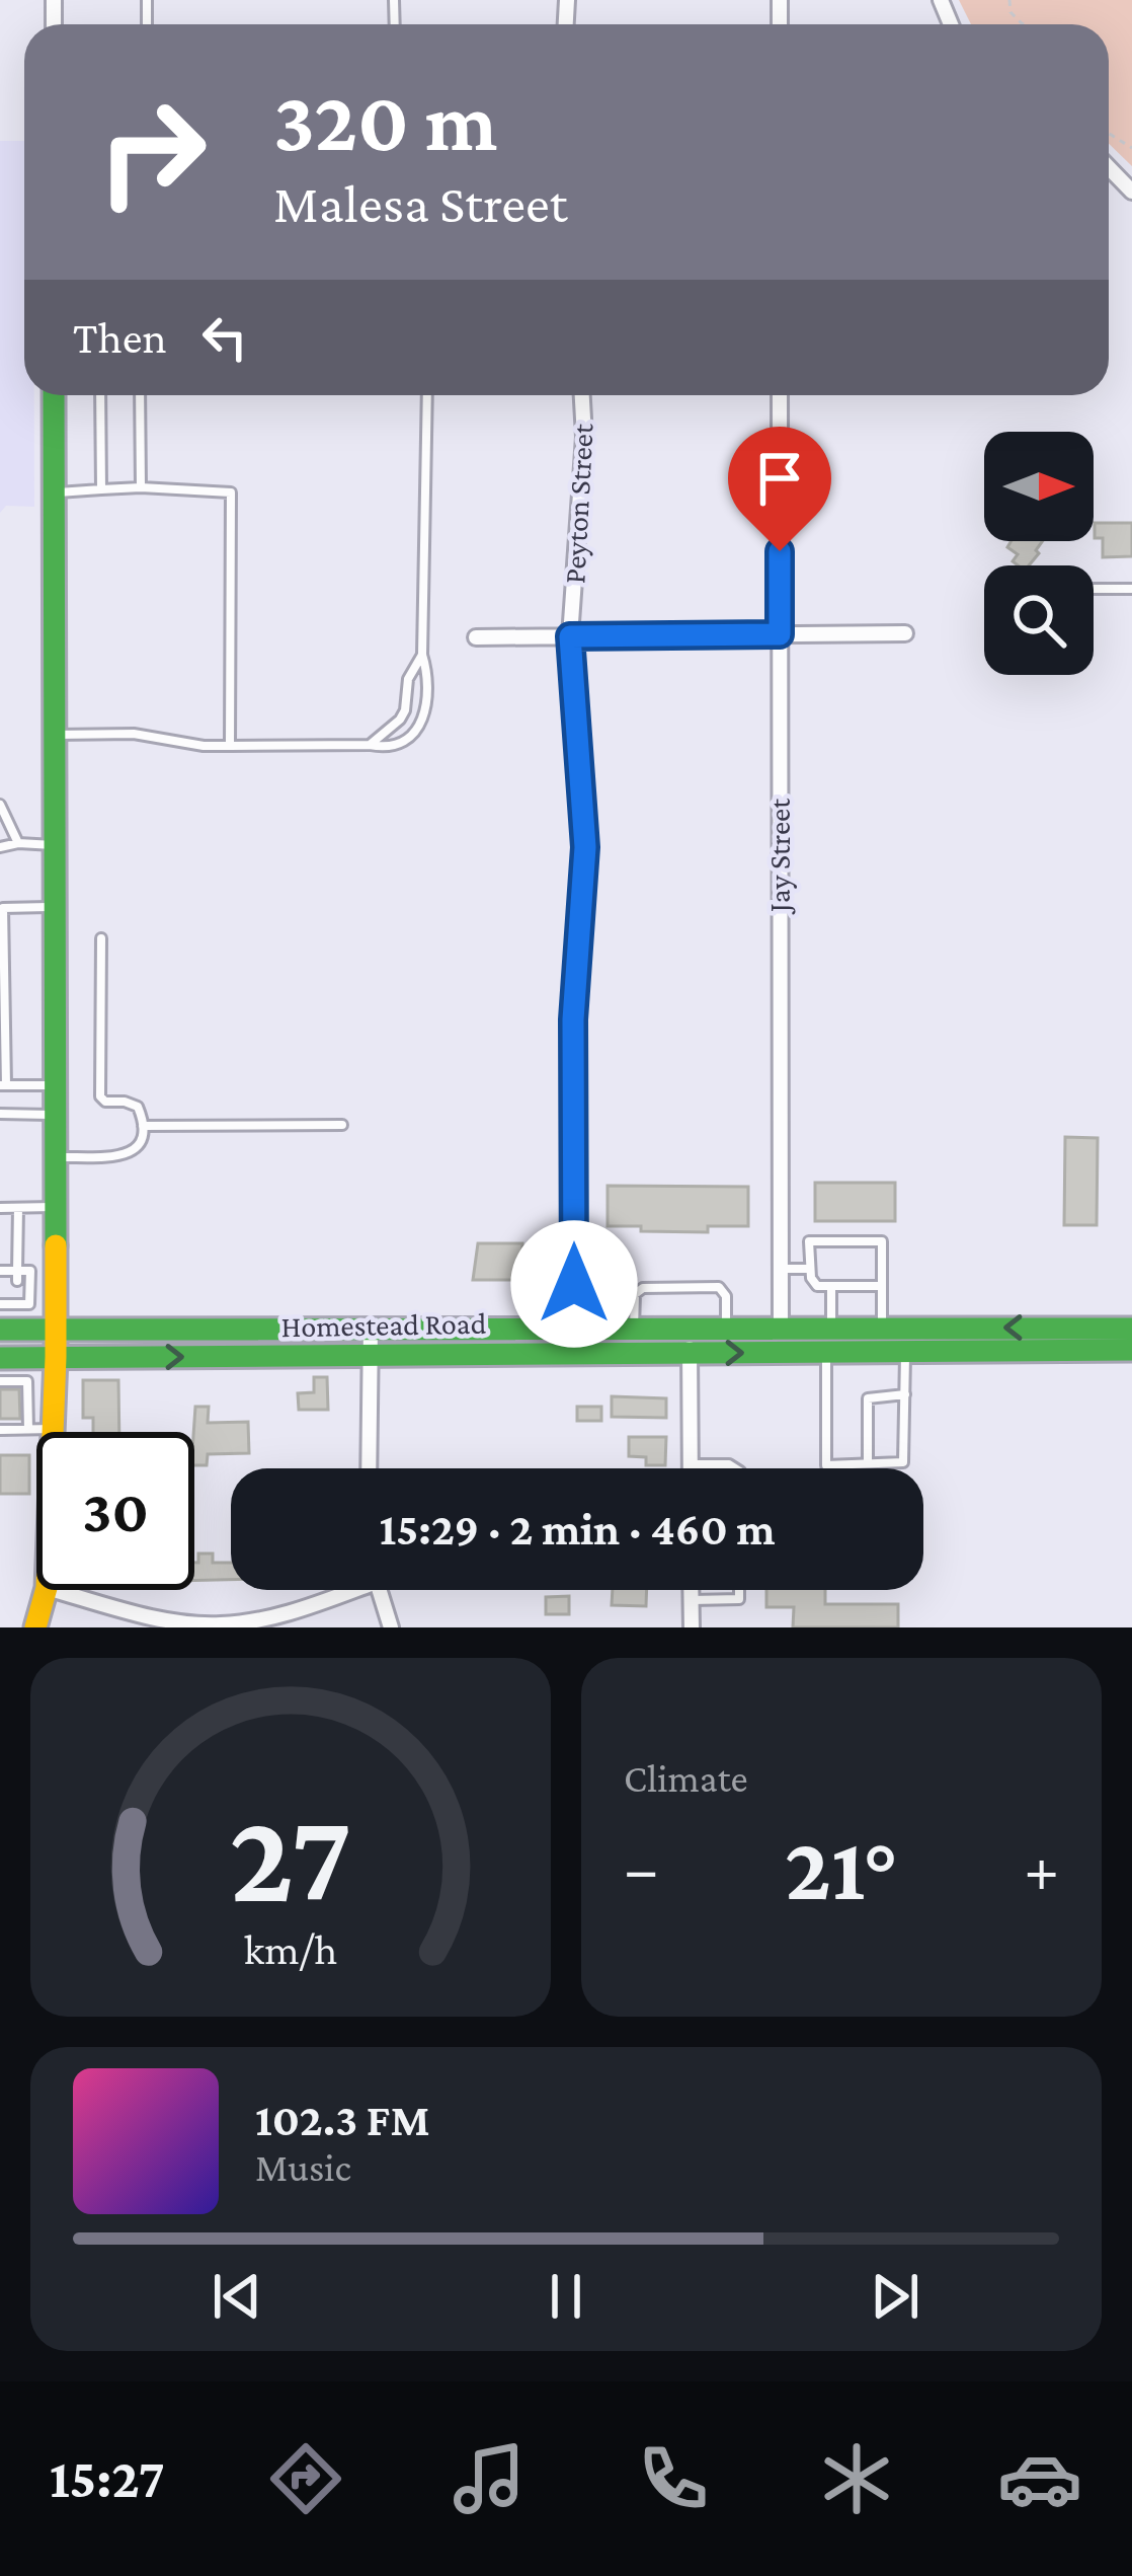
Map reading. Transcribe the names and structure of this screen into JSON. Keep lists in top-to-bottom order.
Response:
{
  "streets": {
    "main road": ["Homestead Road"],
    "street": ["Peyton Street", "Jay Street"]
  },
  "crossings": [
    ["Peyton Street", "Homestead Road"],
    ["Jay Street", "Homestead Road"]
  ],
  "north": "right",
  "page": {
    "turn": ["320 m", "Malesa Street"],
    "then": "Then",
    "limit": "30",
    "trip": "15:29 · 2 min · 460 m",
    "tile": "Climate",
    "heat": ["−", "21°", "+"],
    "song": ["102.3 FM", "Music"],
    "tabs": "15:27",
    "gauge": ["27", "km/h"]
  }
}
